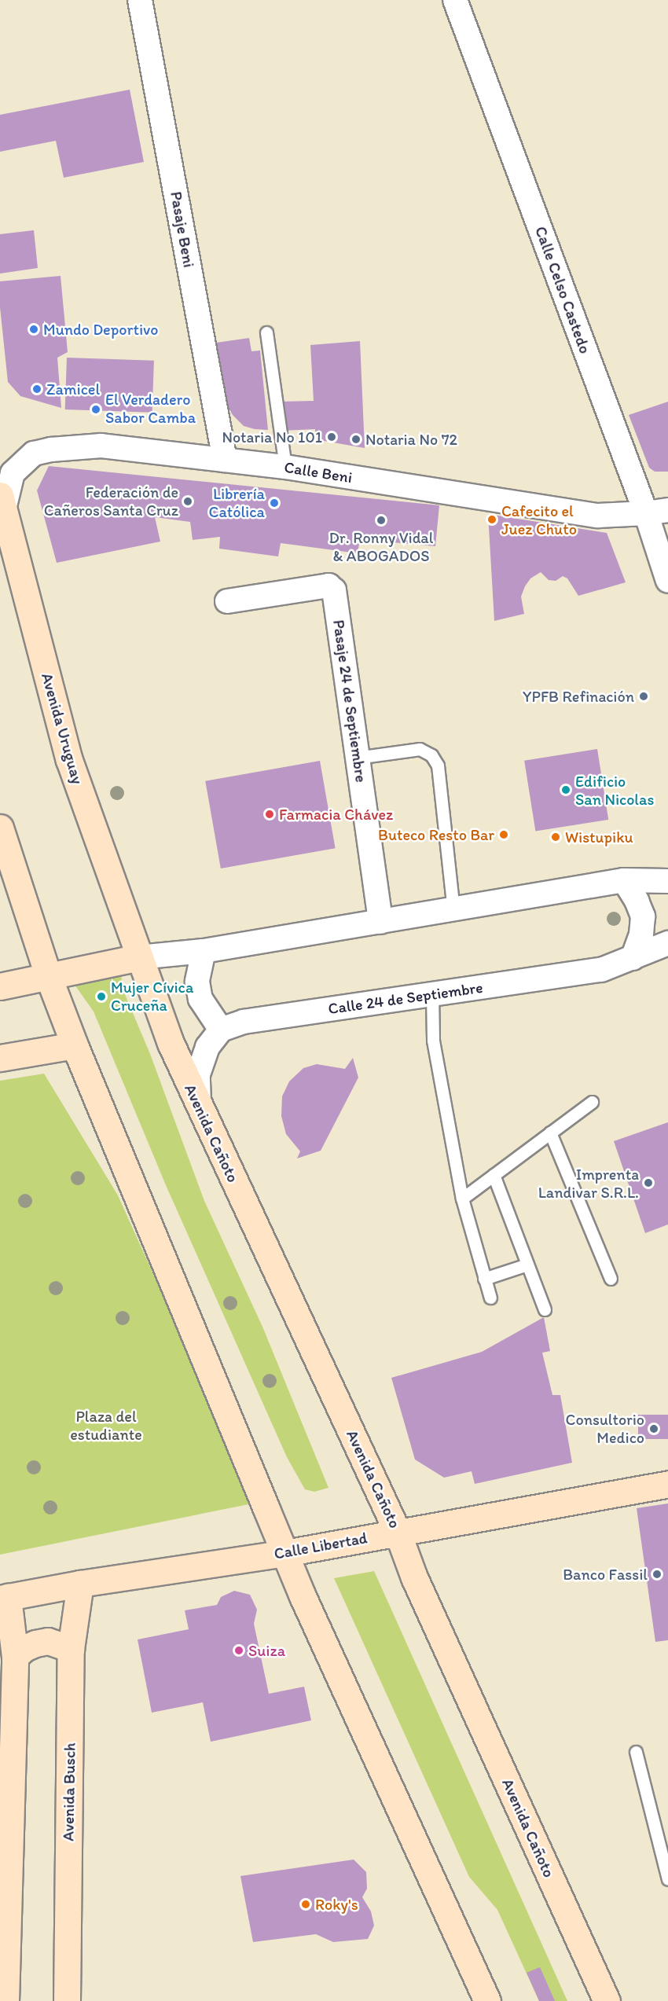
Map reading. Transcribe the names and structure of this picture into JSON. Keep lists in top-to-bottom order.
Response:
{
  "streets": {
    "main road": [
      "Avenida Uruguay",
      "Avenida Cañoto",
      "Calle Libertad",
      "Avenida Busch"
    ],
    "street": [
      "Pasaje Beni",
      "Calle Celso Castedo",
      "Calle Beni",
      "Pasaje 24 de Septiembre",
      "Calle 24 de Septiembre"
    ]
  },
  "crossings": [
    ["Pasaje Beni", "Calle Beni"],
    ["Calle Celso Castedo", "Calle Beni"],
    ["Calle Beni", "Avenida Uruguay"],
    ["Avenida Uruguay", "Avenida Cañoto"],
    ["Avenida Cañoto", "Calle Libertad"],
    ["Calle Libertad", "Avenida Busch"]
  ],
  "parks": ["Plaza del estudiante"],
  "places": [
    "Mundo Deportivo",
    "Zamicel",
    "El Verdadero Sabor Camba",
    "Notaria No 101",
    "Notaria No 72",
    "Federación de Cañeros Santa Cruz",
    "Librería Católica",
    "Cafecito el Juez Chuto",
    "Dr. Ronny Vidal & ABOGADOS",
    "YPFB Refinación",
    "Edificio San Nicolas",
    "Farmacia Chávez",
    "Buteco Resto Bar",
    "Wistupiku",
    "Mujer Cívica Cruceña",
    "Imprenta Landivar S.R.L.",
    "Consultorio Medico",
    "Banco Fassil",
    "Suiza",
    "Roky's"
  ]
}
